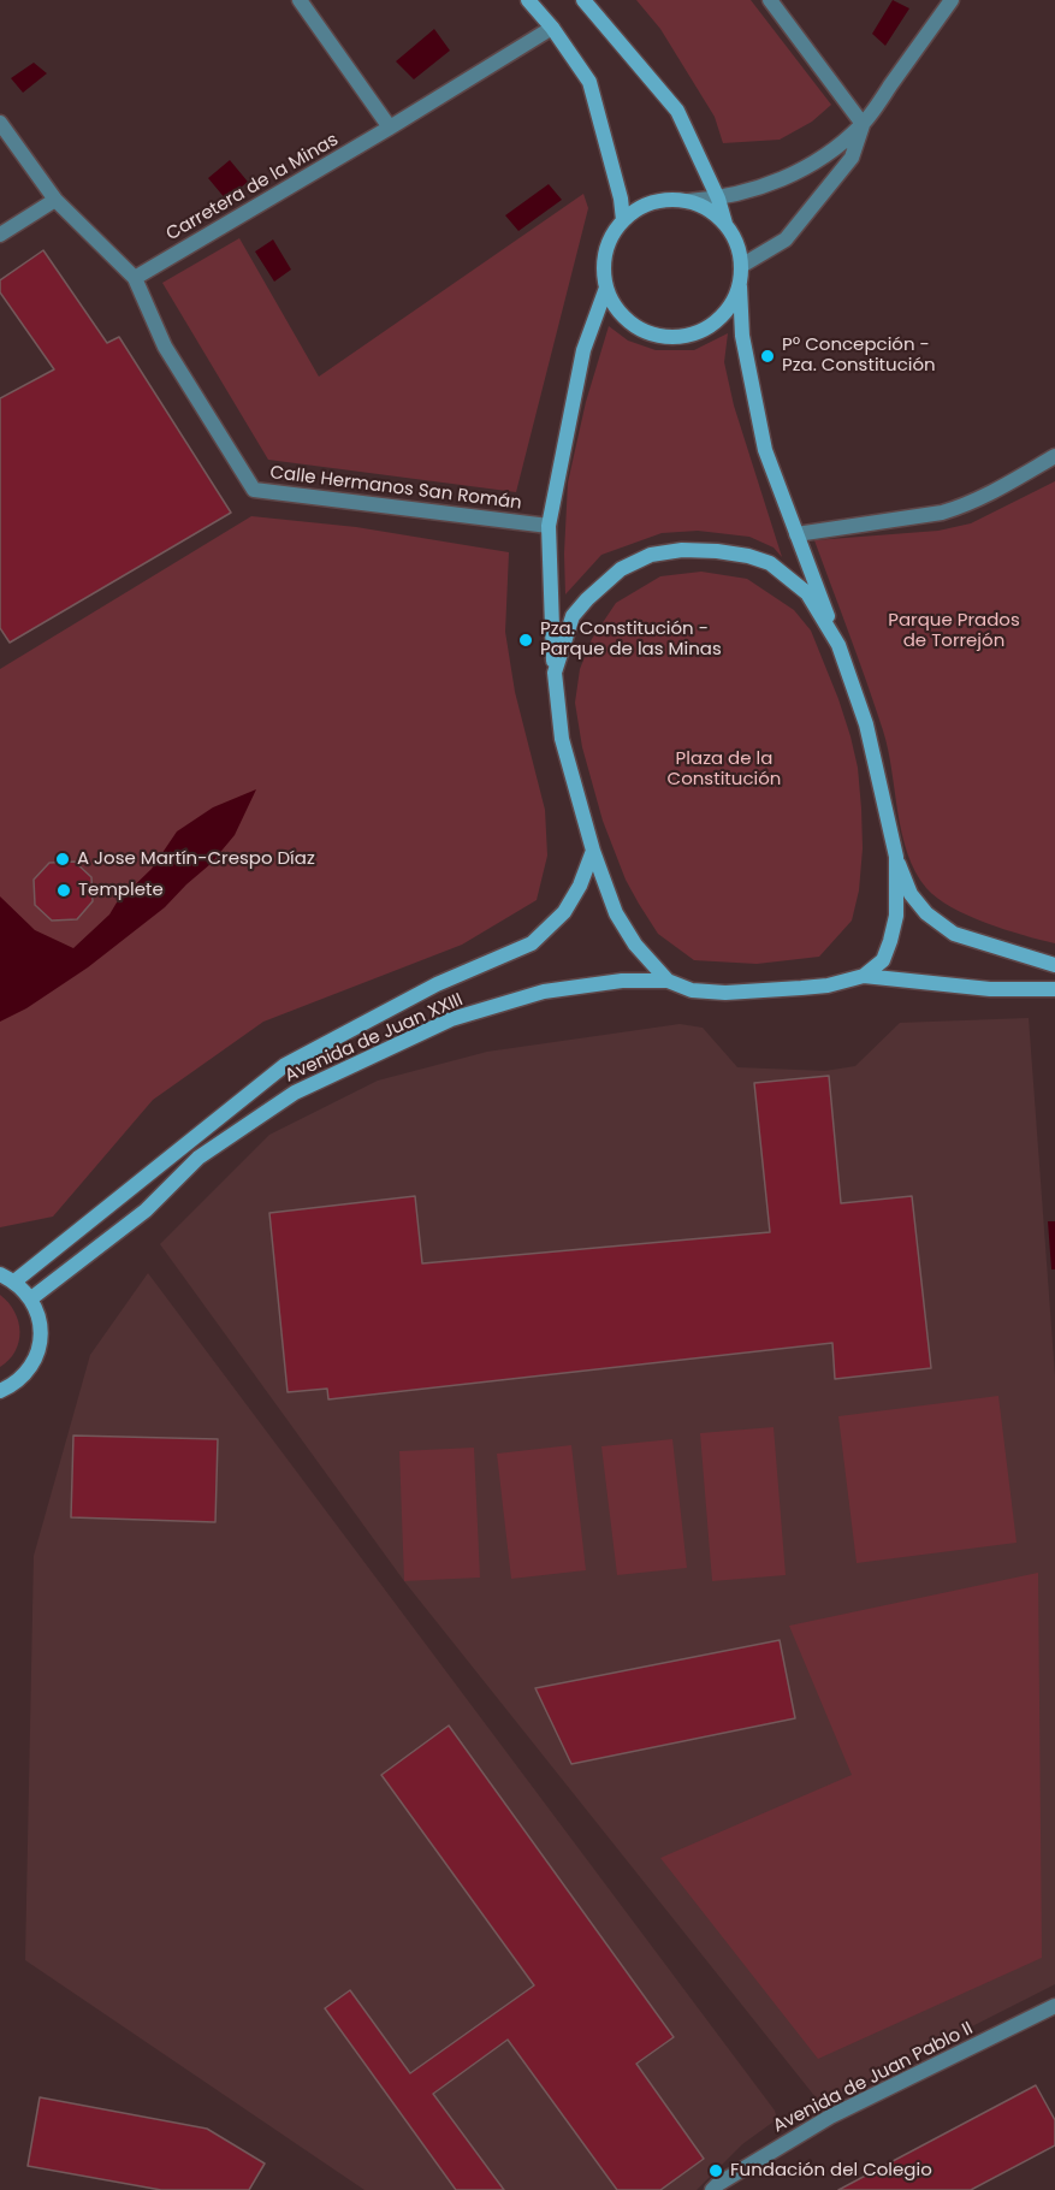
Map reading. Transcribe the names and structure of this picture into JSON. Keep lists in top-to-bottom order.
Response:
{
  "streets": {
    "main road": ["Avenida de Juan XXIII"],
    "street": ["Carretera de la Minas", "Calle Hermanos San Román", "Avenida de Juan Pablo II"]
  },
  "crossings": [
    ["Carretera de la Minas", "Calle Hermanos San Román"]
  ],
  "parks": ["Parque Prados de Torrejón", "Plaza de la Constitución"],
  "places": [
    "Pº Concepción - Pza. Constitución",
    "Pza. Constitución - Parque de las Minas",
    "A Jose Martín-Crespo Díaz",
    "Templete",
    "Fundación del Colegio"
  ]
}
